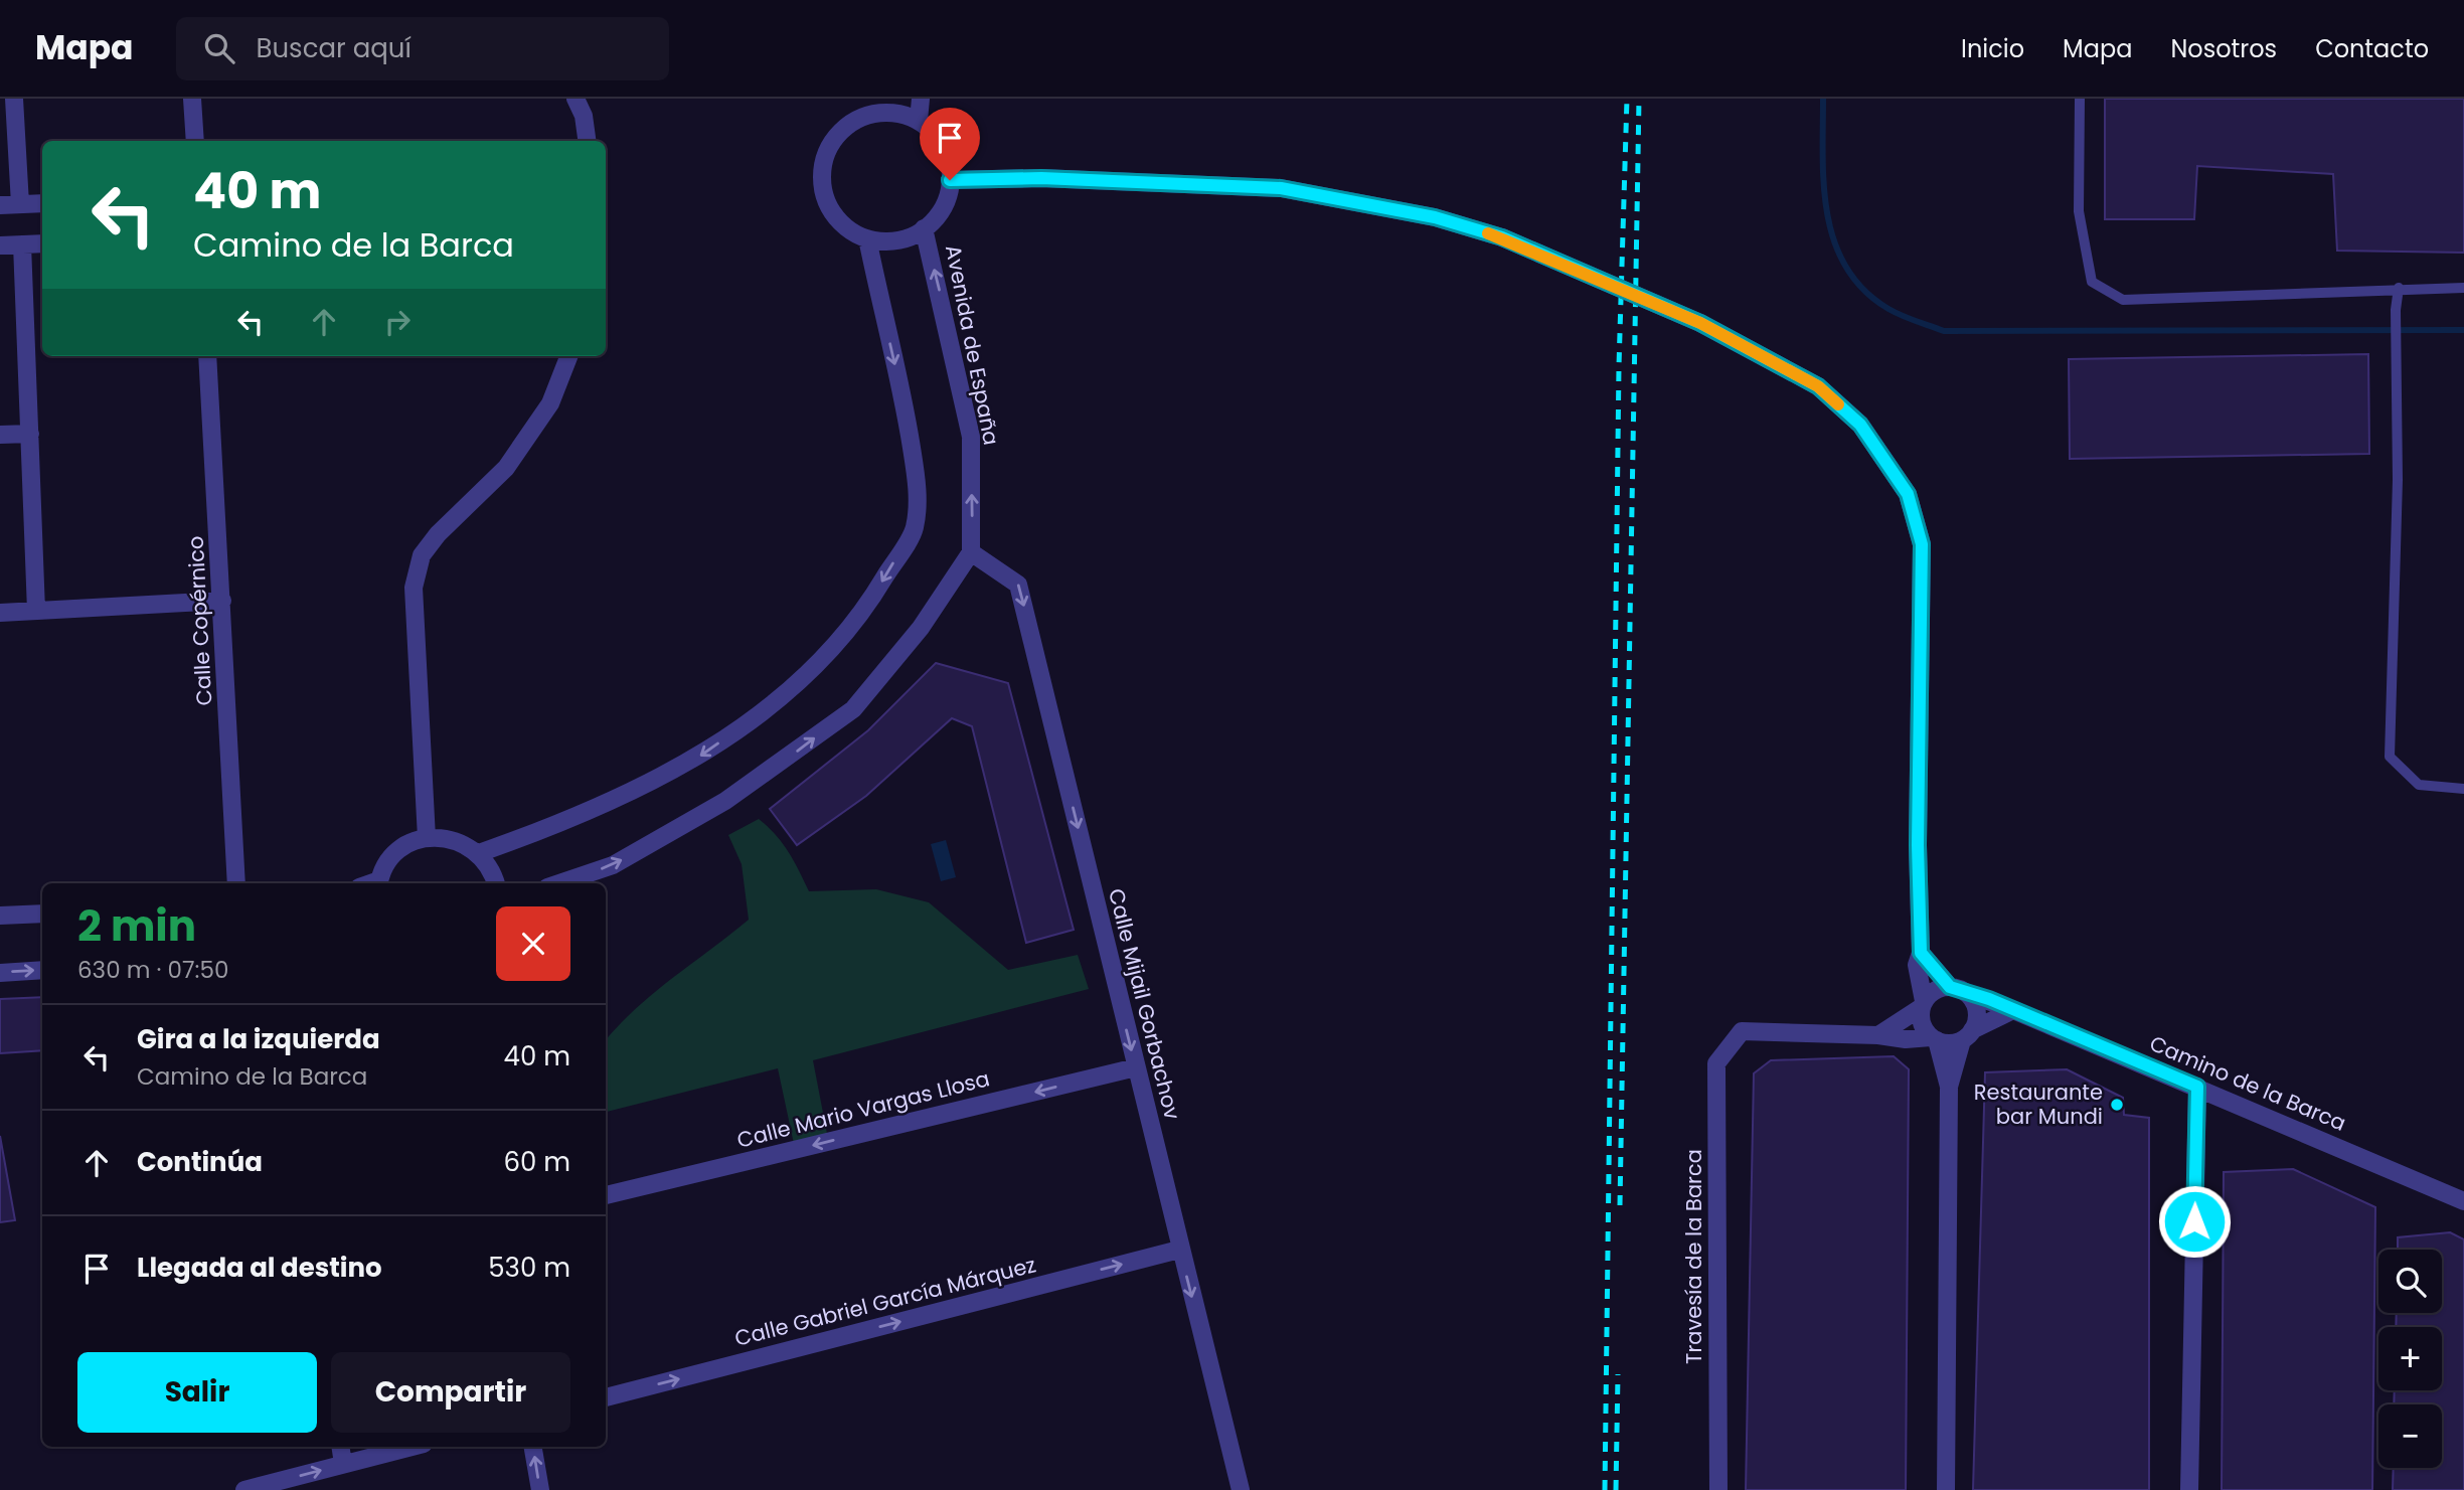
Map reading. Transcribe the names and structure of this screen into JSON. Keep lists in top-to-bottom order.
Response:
{
  "streets": {
    "street": [
      "Avenida de España",
      "Calle Copérnico",
      "Calle Mijail Gorbachov",
      "Camino de la Barca",
      "Calle Mario Vargas Llosa",
      "Travesía de la Barca",
      "Calle Gabriel García Márquez"
    ]
  },
  "crossings": [
    ["Avenida de España", "Calle Mijail Gorbachov"],
    ["Calle Mijail Gorbachov", "Calle Mario Vargas Llosa"],
    ["Calle Mijail Gorbachov", "Calle Gabriel García Márquez"]
  ],
  "one_way": [
    "Avenida de España",
    "Calle Mijail Gorbachov",
    "Calle Mario Vargas Llosa",
    "Calle Gabriel García Márquez"
  ],
  "places": ["Restaurante bar Mundi"],
  "page": {
    "header": "Mapa",
    "search": "Buscar aquí",
    "nav": [
      "Inicio",
      "Mapa",
      "Nosotros",
      "Contacto"
    ],
    "turn": ["40 m", "Camino de la Barca"],
    "heading": ["2 min", "630 m · 07:50"],
    "list": [
      {
        "name": "Gira a la izquierda",
        "note": "Camino de la Barca",
        "value": "40 m"
      },
      {
        "name": "Continúa",
        "value": "60 m"
      },
      {
        "name": "Llegada al destino",
        "value": "530 m"
      }
    ],
    "map_buttons": ["+", "−"],
    "buttons": ["Salir", "Compartir"]
  }
}
